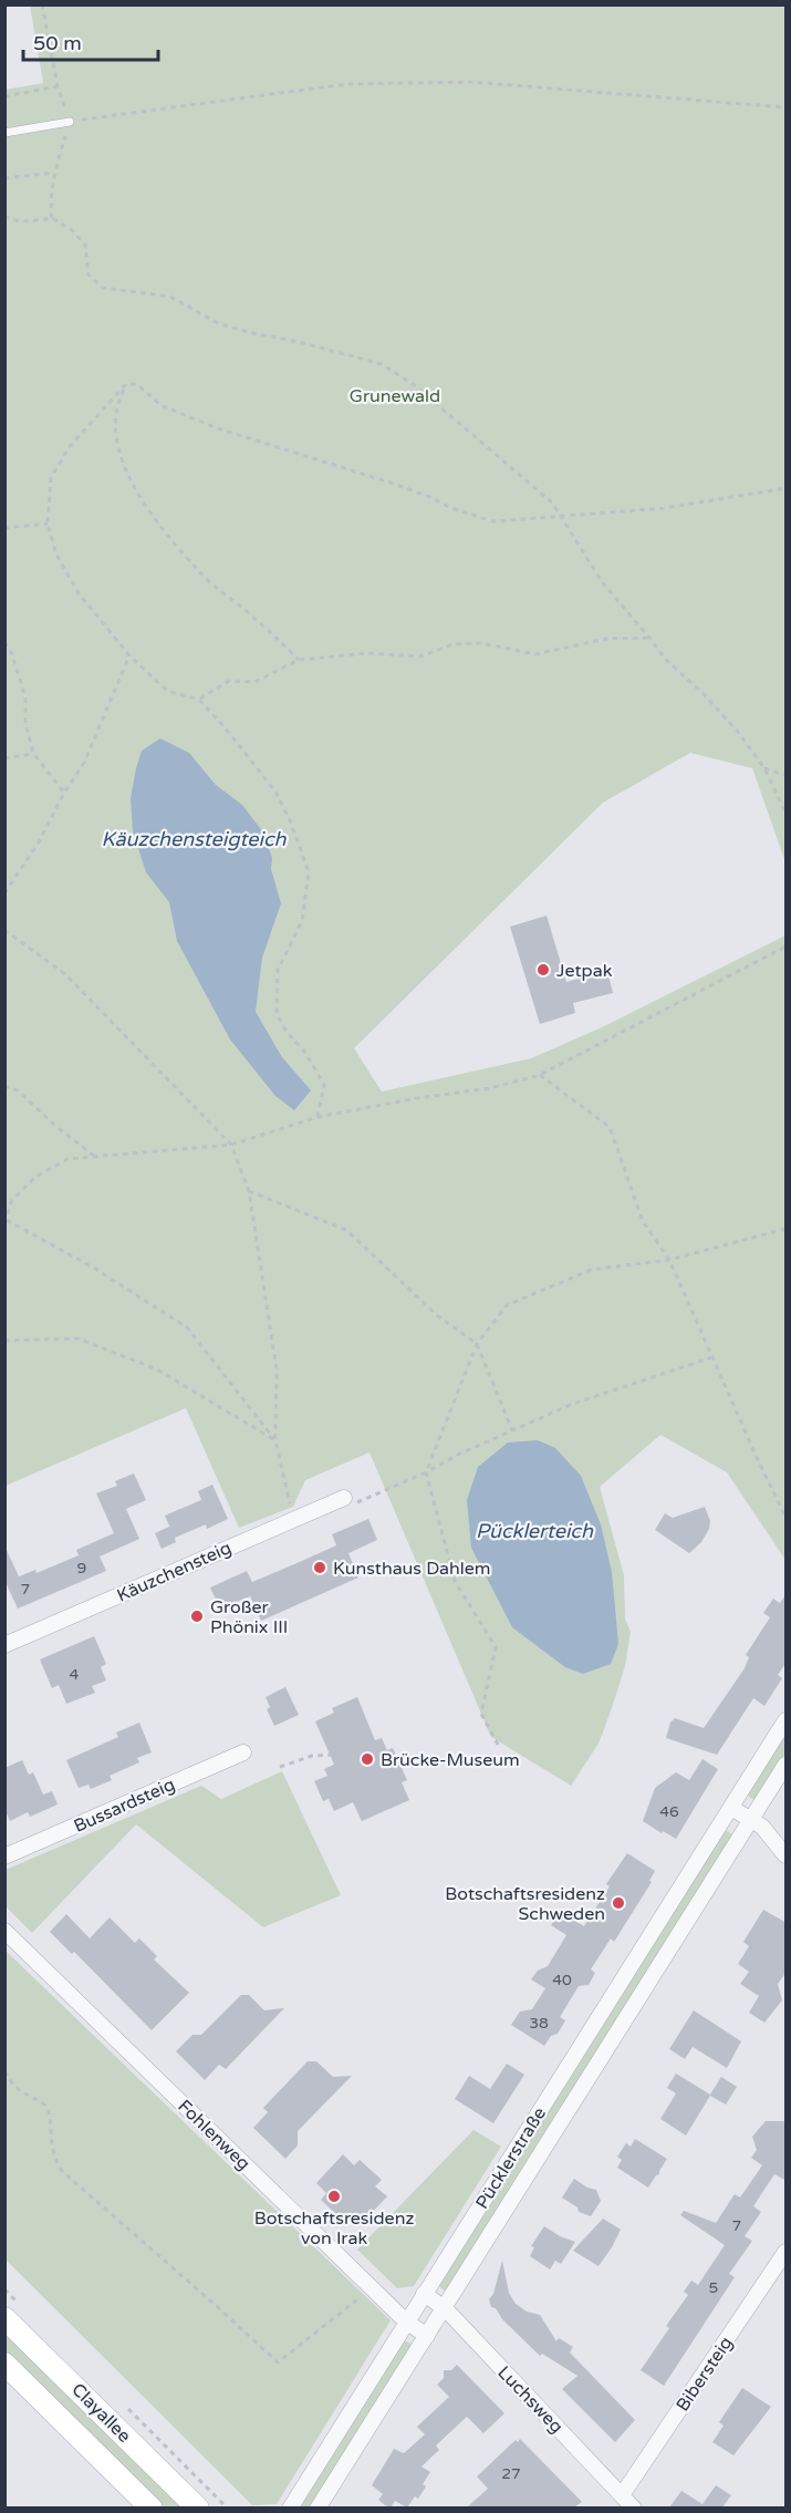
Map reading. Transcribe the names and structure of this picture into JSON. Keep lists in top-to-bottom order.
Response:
{
  "streets": {
    "main road": ["Clayallee"],
    "street": [
      "Käuzchensteig",
      "Bussardsteig",
      "Fohlenweg",
      "Pücklerstraße",
      "Bibersteig",
      "Luchsweg"
    ]
  },
  "crossings": [
    ["Fohlenweg", "Pücklerstraße"],
    ["Pücklerstraße", "Luchsweg"],
    ["Bibersteig", "Luchsweg"]
  ],
  "water": ["Käuzchensteigteich", "Pücklerteich"],
  "parks": ["Grunewald"],
  "places": [
    "Jetpak",
    "Kunsthaus Dahlem",
    "Großer Phönix III",
    "Brücke-Museum",
    "Botschaftsresidenz Schweden",
    "Botschaftsresidenz von Irak"
  ],
  "house_numbers": [
    "9",
    "7",
    "4",
    "46",
    "40",
    "38",
    "7",
    "5",
    "27"
  ],
  "scale_bar": "50 m"
}
